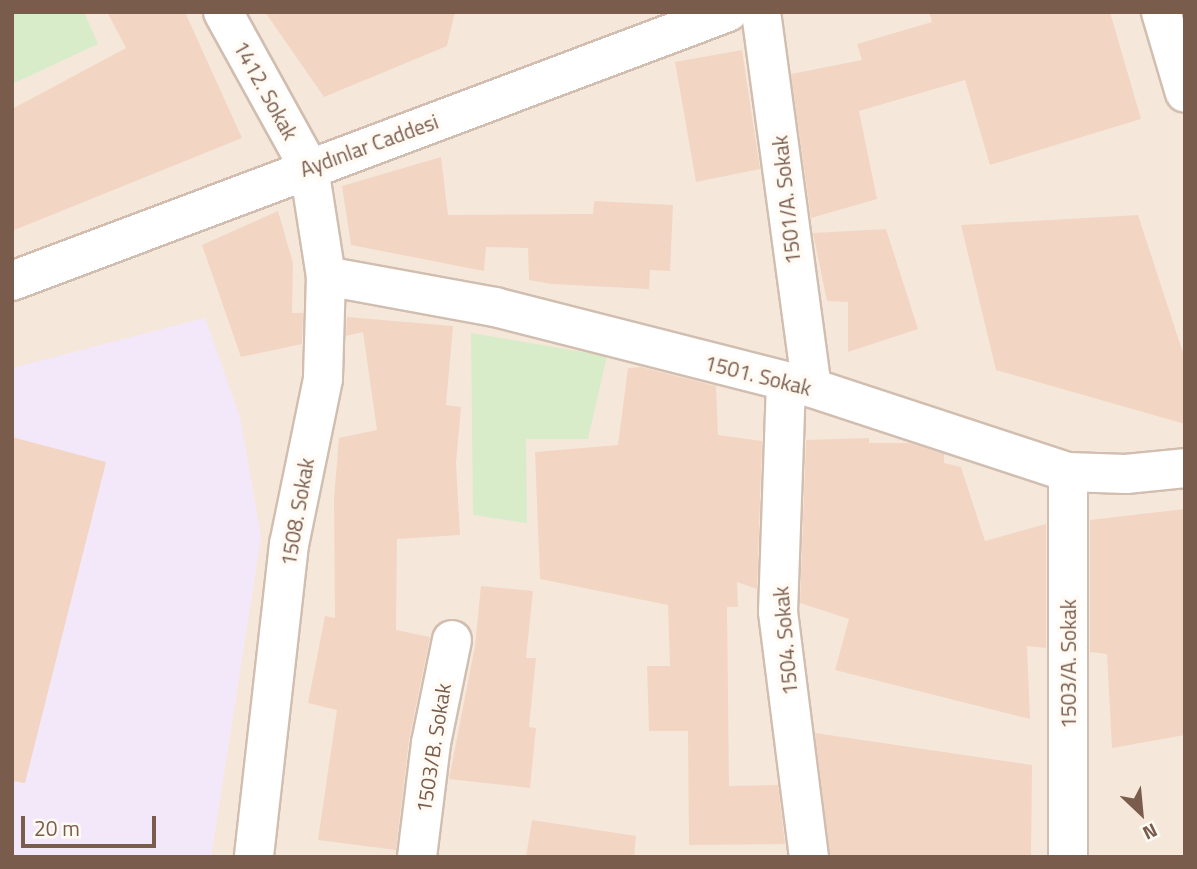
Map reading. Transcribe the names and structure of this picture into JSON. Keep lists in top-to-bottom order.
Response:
{
  "streets": {
    "street": [
      "1412. Sokak",
      "Aydınlar Caddesi",
      "1501/A. Sokak",
      "1501. Sokak",
      "1508. Sokak",
      "1504. Sokak",
      "1503/A. Sokak",
      "1503/B. Sokak"
    ]
  },
  "crossings": [
    ["1412. Sokak", "Aydınlar Caddesi"],
    ["1412. Sokak", "1508. Sokak"],
    ["Aydınlar Caddesi", "1508. Sokak"],
    ["1501/A. Sokak", "1501. Sokak"],
    ["1501/A. Sokak", "1504. Sokak"],
    ["1501. Sokak", "1508. Sokak"],
    ["1501. Sokak", "1504. Sokak"],
    ["1501. Sokak", "1503/A. Sokak"]
  ],
  "scale_bar": "20 m",
  "north": "bottom right"
}
